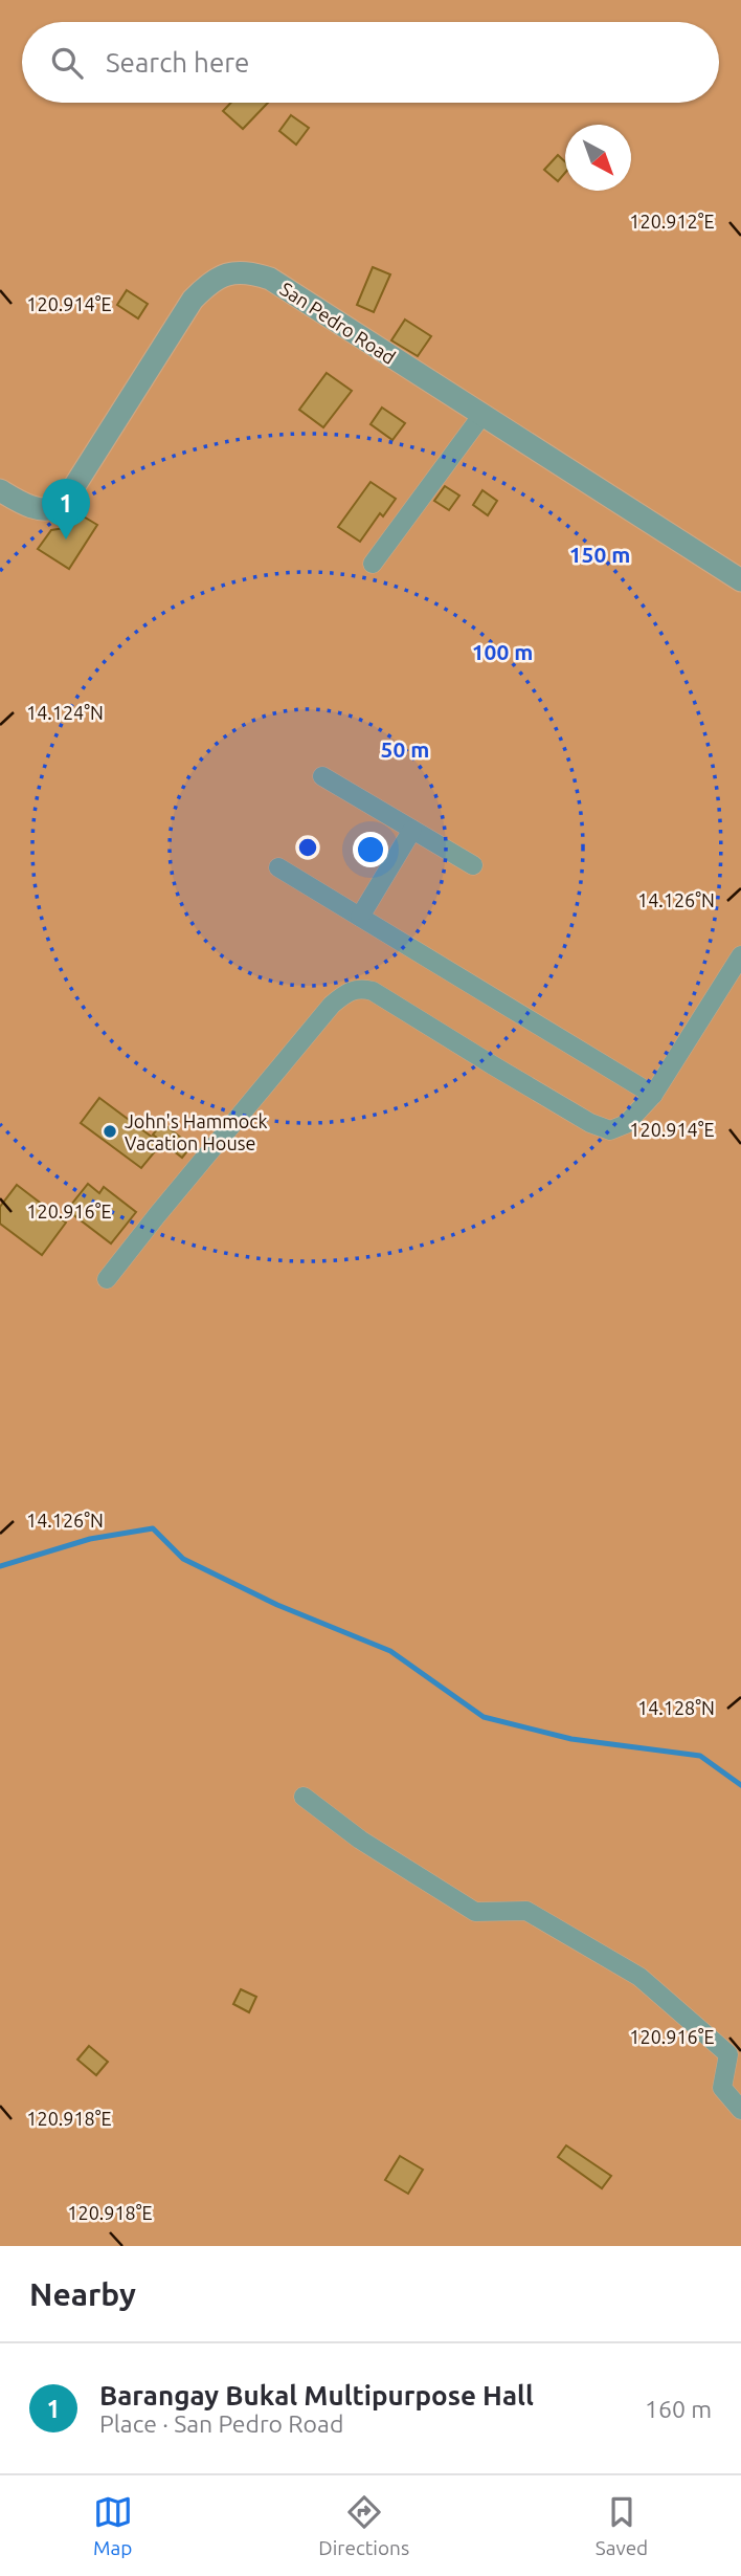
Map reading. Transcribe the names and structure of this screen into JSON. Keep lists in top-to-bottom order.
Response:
{
  "streets": {
    "street": ["San Pedro Road"]
  },
  "places": ["John's Hammock Vacation House"],
  "north": "bottom right",
  "page": {
    "search": "Search here",
    "pins": "1",
    "heading": "Nearby",
    "list": [
      {
        "mark": "1",
        "name": "Barangay Bukal Multipurpose Hall",
        "note": "Place · San Pedro Road",
        "value": "160 m"
      }
    ],
    "nav": ["Map", "Directions", "Saved"]
  },
  "coordinates": [
    "120.912°E",
    "120.914°E",
    "14.124°N",
    "14.126°N",
    "120.916°E",
    "14.128°N",
    "120.918°E"
  ],
  "rings": ["150 m", "100 m", "50 m"]
}
